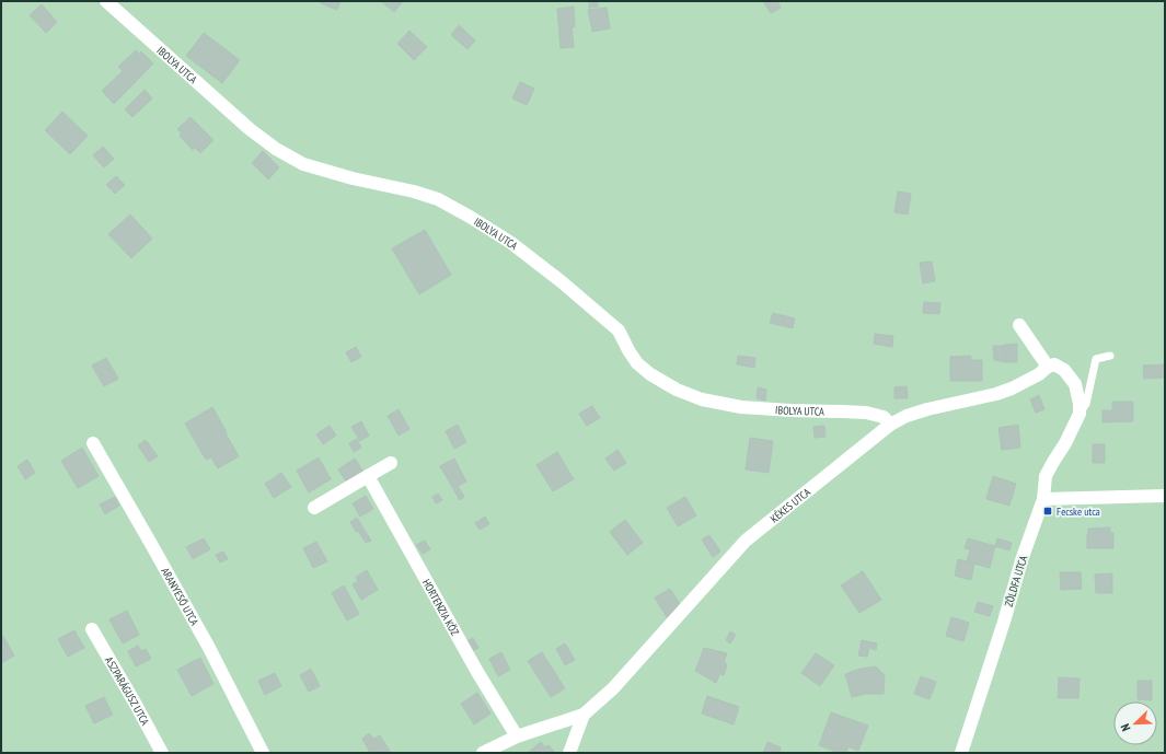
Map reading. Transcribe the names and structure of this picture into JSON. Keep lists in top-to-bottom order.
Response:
{
  "streets": {
    "street": [
      "IBOLYA UTCA",
      "KÉKES UTCA",
      "ZÖLDFA UTCA",
      "ARANYESŐ UTCA",
      "HORTENZIA KÖZ",
      "ASZPARÁGUSZ UTCA"
    ]
  },
  "crossings": [
    ["IBOLYA UTCA", "KÉKES UTCA"],
    ["KÉKES UTCA", "HORTENZIA KÖZ"]
  ],
  "places": {
    "transit": ["Fecske utca"]
  },
  "north": "bottom left"
}
